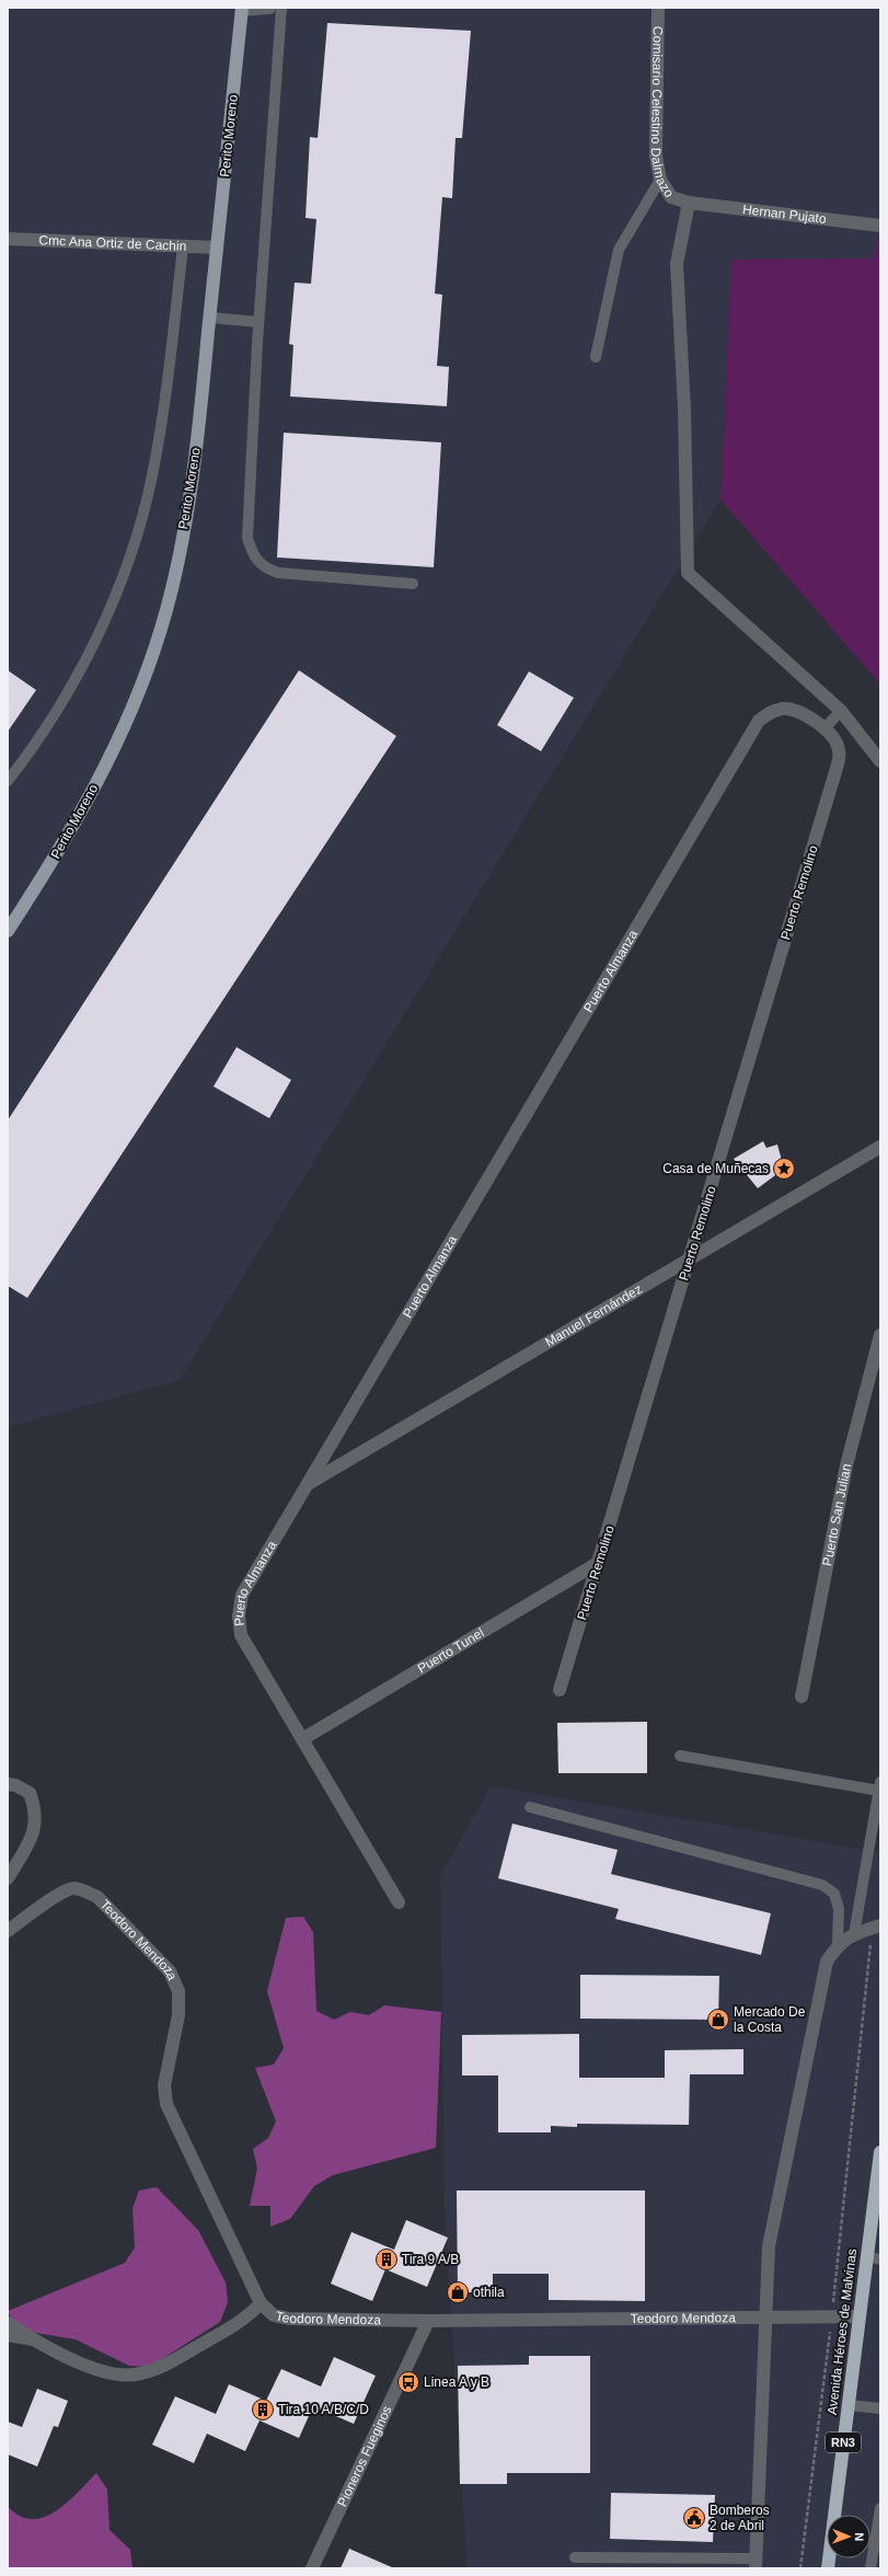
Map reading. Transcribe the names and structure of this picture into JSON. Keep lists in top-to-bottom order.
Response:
{
  "streets": {
    "highway": ["Avenida Héroes de Malvinas", "RN3"],
    "main road": ["Perito Moreno"],
    "street": [
      "Comisario Celestino Dalmazo",
      "Hernan Pujato",
      "Cmc Ana Ortiz de Cachin",
      "Puerto Remolino",
      "Puerto Almanza",
      "Manuel Fernández",
      "Puerto San Julian",
      "Puerto Tunel",
      "Teodoro Mendoza",
      "Pioneros Fueginos"
    ]
  },
  "crossings": [
    ["Comisario Celestino Dalmazo", "Hernan Pujato"],
    ["Perito Moreno", "Cmc Ana Ortiz de Cachin"],
    ["Puerto Remolino", "Puerto Almanza"],
    ["Puerto Remolino", "Manuel Fernández"],
    ["Puerto Remolino", "Puerto Tunel"],
    ["Puerto Almanza", "Manuel Fernández"],
    ["Puerto Almanza", "Puerto Tunel"],
    ["Teodoro Mendoza", "Avenida Héroes de Malvinas"],
    ["Teodoro Mendoza", "Pioneros Fueginos"]
  ],
  "places": {
    "place": ["Casa de Muñecas"],
    "shop": ["Mercado De la Costa", "othila"],
    "building": ["Tira 9 A/B", "Tira 10 A/B/C/D"],
    "bus stop": ["Linea A y B"],
    "public building": ["Bomberos 2 de Abril"]
  },
  "north": "right"
}
